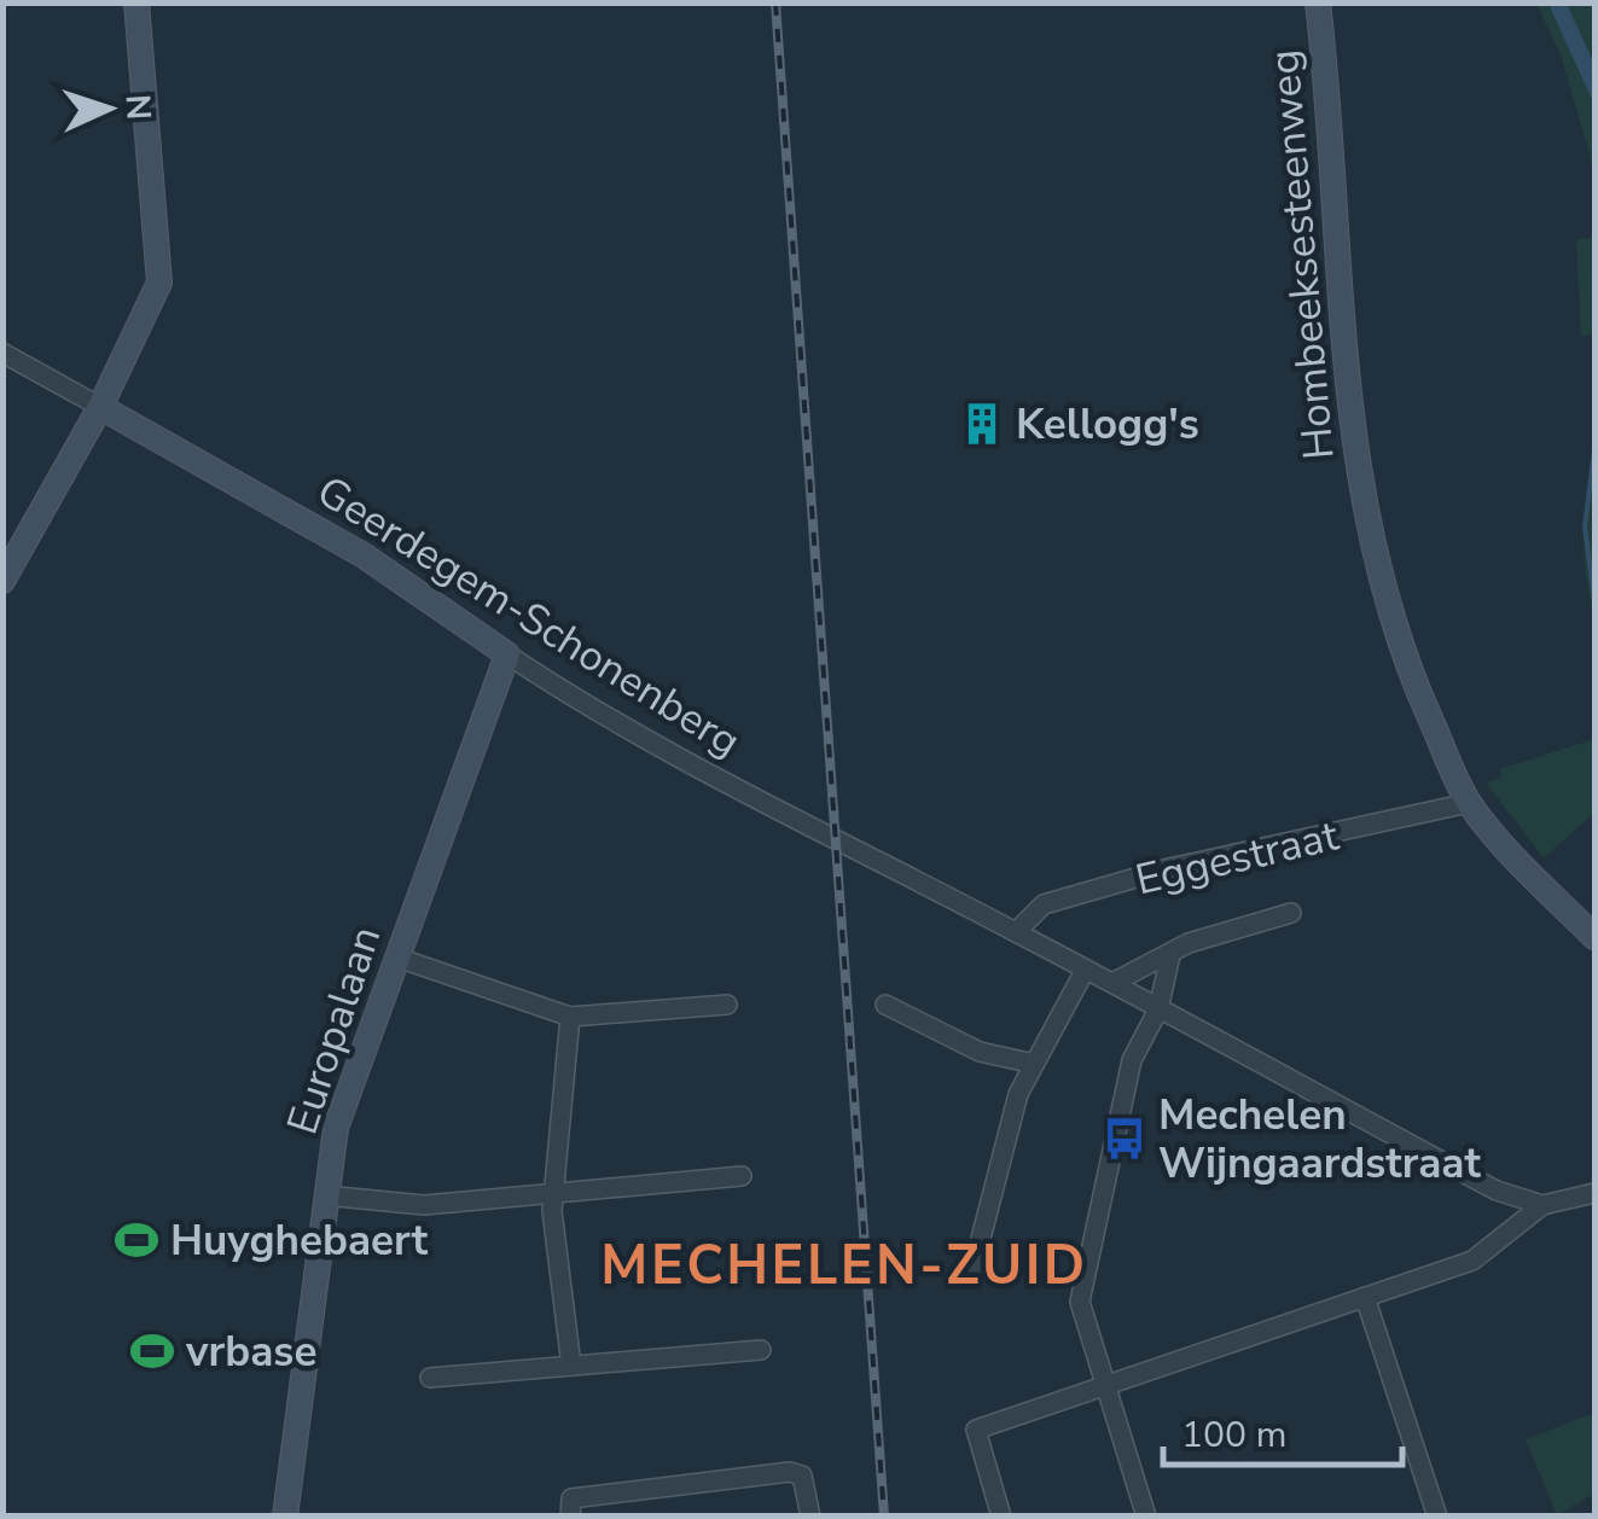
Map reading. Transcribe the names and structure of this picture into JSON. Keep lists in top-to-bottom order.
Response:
{
  "streets": {
    "street": [
      "Hombeeksesteenweg",
      "Geerdegem-Schonenberg",
      "Eggestraat",
      "Europalaan"
    ]
  },
  "crossings": [
    ["Hombeeksesteenweg", "Eggestraat"],
    ["Geerdegem-Schonenberg", "Eggestraat"],
    ["Geerdegem-Schonenberg", "Europalaan"]
  ],
  "districts": ["MECHELEN-ZUID"],
  "places": {
    "building": ["Kellogg's"],
    "bus stop": ["Mechelen Wijngaardstraat"],
    "sports": ["Huyghebaert", "vrbase"]
  },
  "scale_bar": "100 m",
  "north": "right"
}
